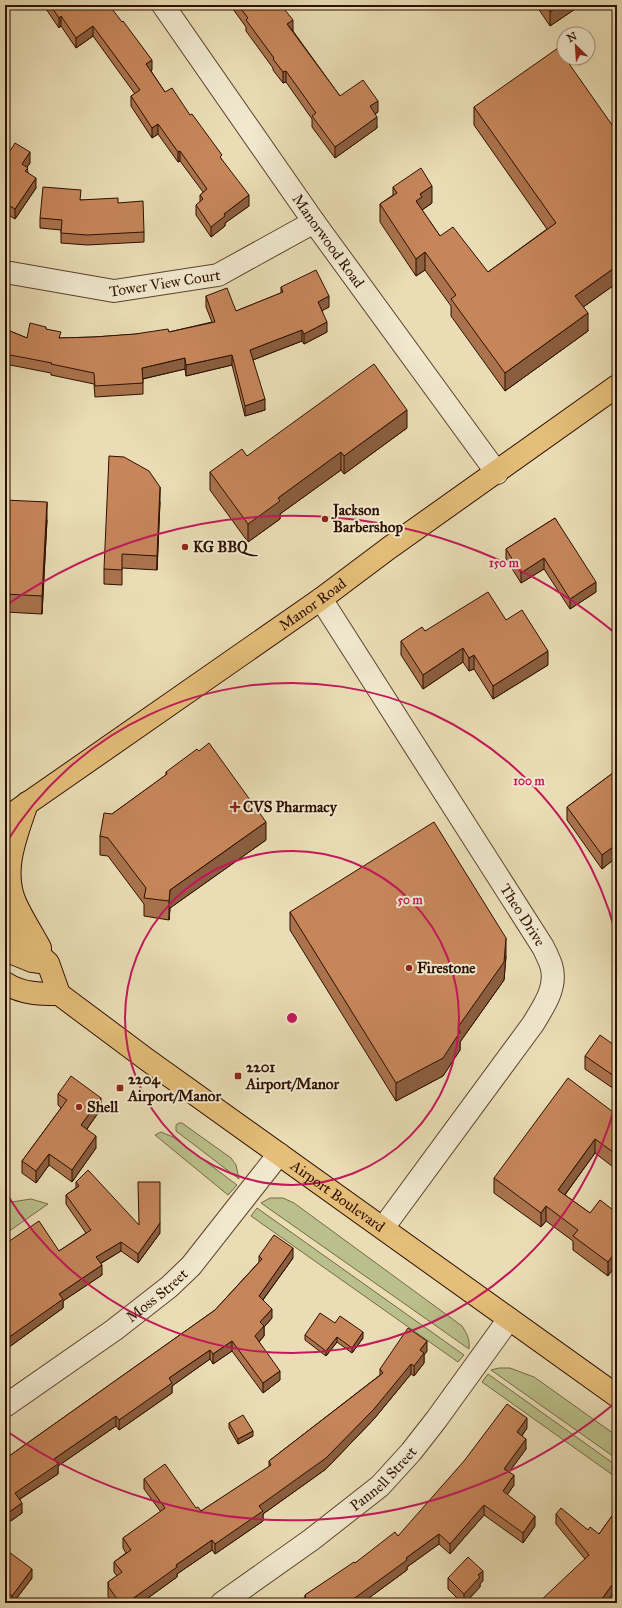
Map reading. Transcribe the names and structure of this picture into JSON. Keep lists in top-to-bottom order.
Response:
{
  "streets": {
    "main road": ["Manor Road", "Airport Boulevard"],
    "street": [
      "Manorwood Road",
      "Tower View Court",
      "Theo Drive",
      "Moss Street",
      "Pannell Street"
    ]
  },
  "crossings": [
    ["Manorwood Road", "Tower View Court"],
    ["Manorwood Road", "Manor Road"],
    ["Manor Road", "Theo Drive"],
    ["Theo Drive", "Airport Boulevard"],
    ["Airport Boulevard", "Moss Street"],
    ["Airport Boulevard", "Pannell Street"]
  ],
  "places": {
    "other": [
      "Jackson Barbershop",
      "KG BBQ",
      "Firestone",
      "Shell"
    ],
    "health": ["CVS Pharmacy"],
    "transit": ["2201 Airport/Manor", "2204 Airport/Manor"]
  },
  "north": "top left",
  "rings": ["150 m", "100 m", "50 m"]
}
